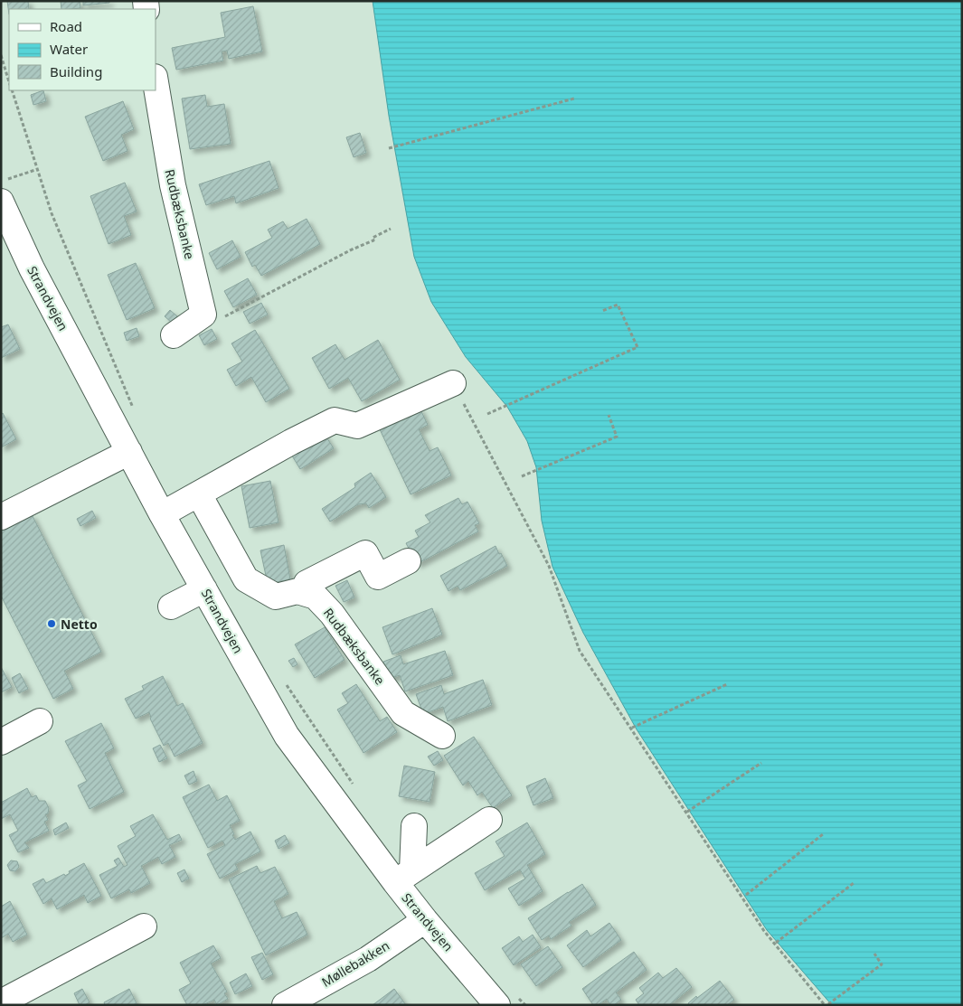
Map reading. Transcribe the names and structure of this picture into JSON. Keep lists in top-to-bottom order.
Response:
{
  "streets": {
    "street": ["Rudbæksbanke", "Strandvejen", "Møllebakken"]
  },
  "crossings": [
    ["Strandvejen", "Møllebakken"]
  ],
  "places": ["Netto"],
  "legend": ["Road", "Water", "Building"]
}
